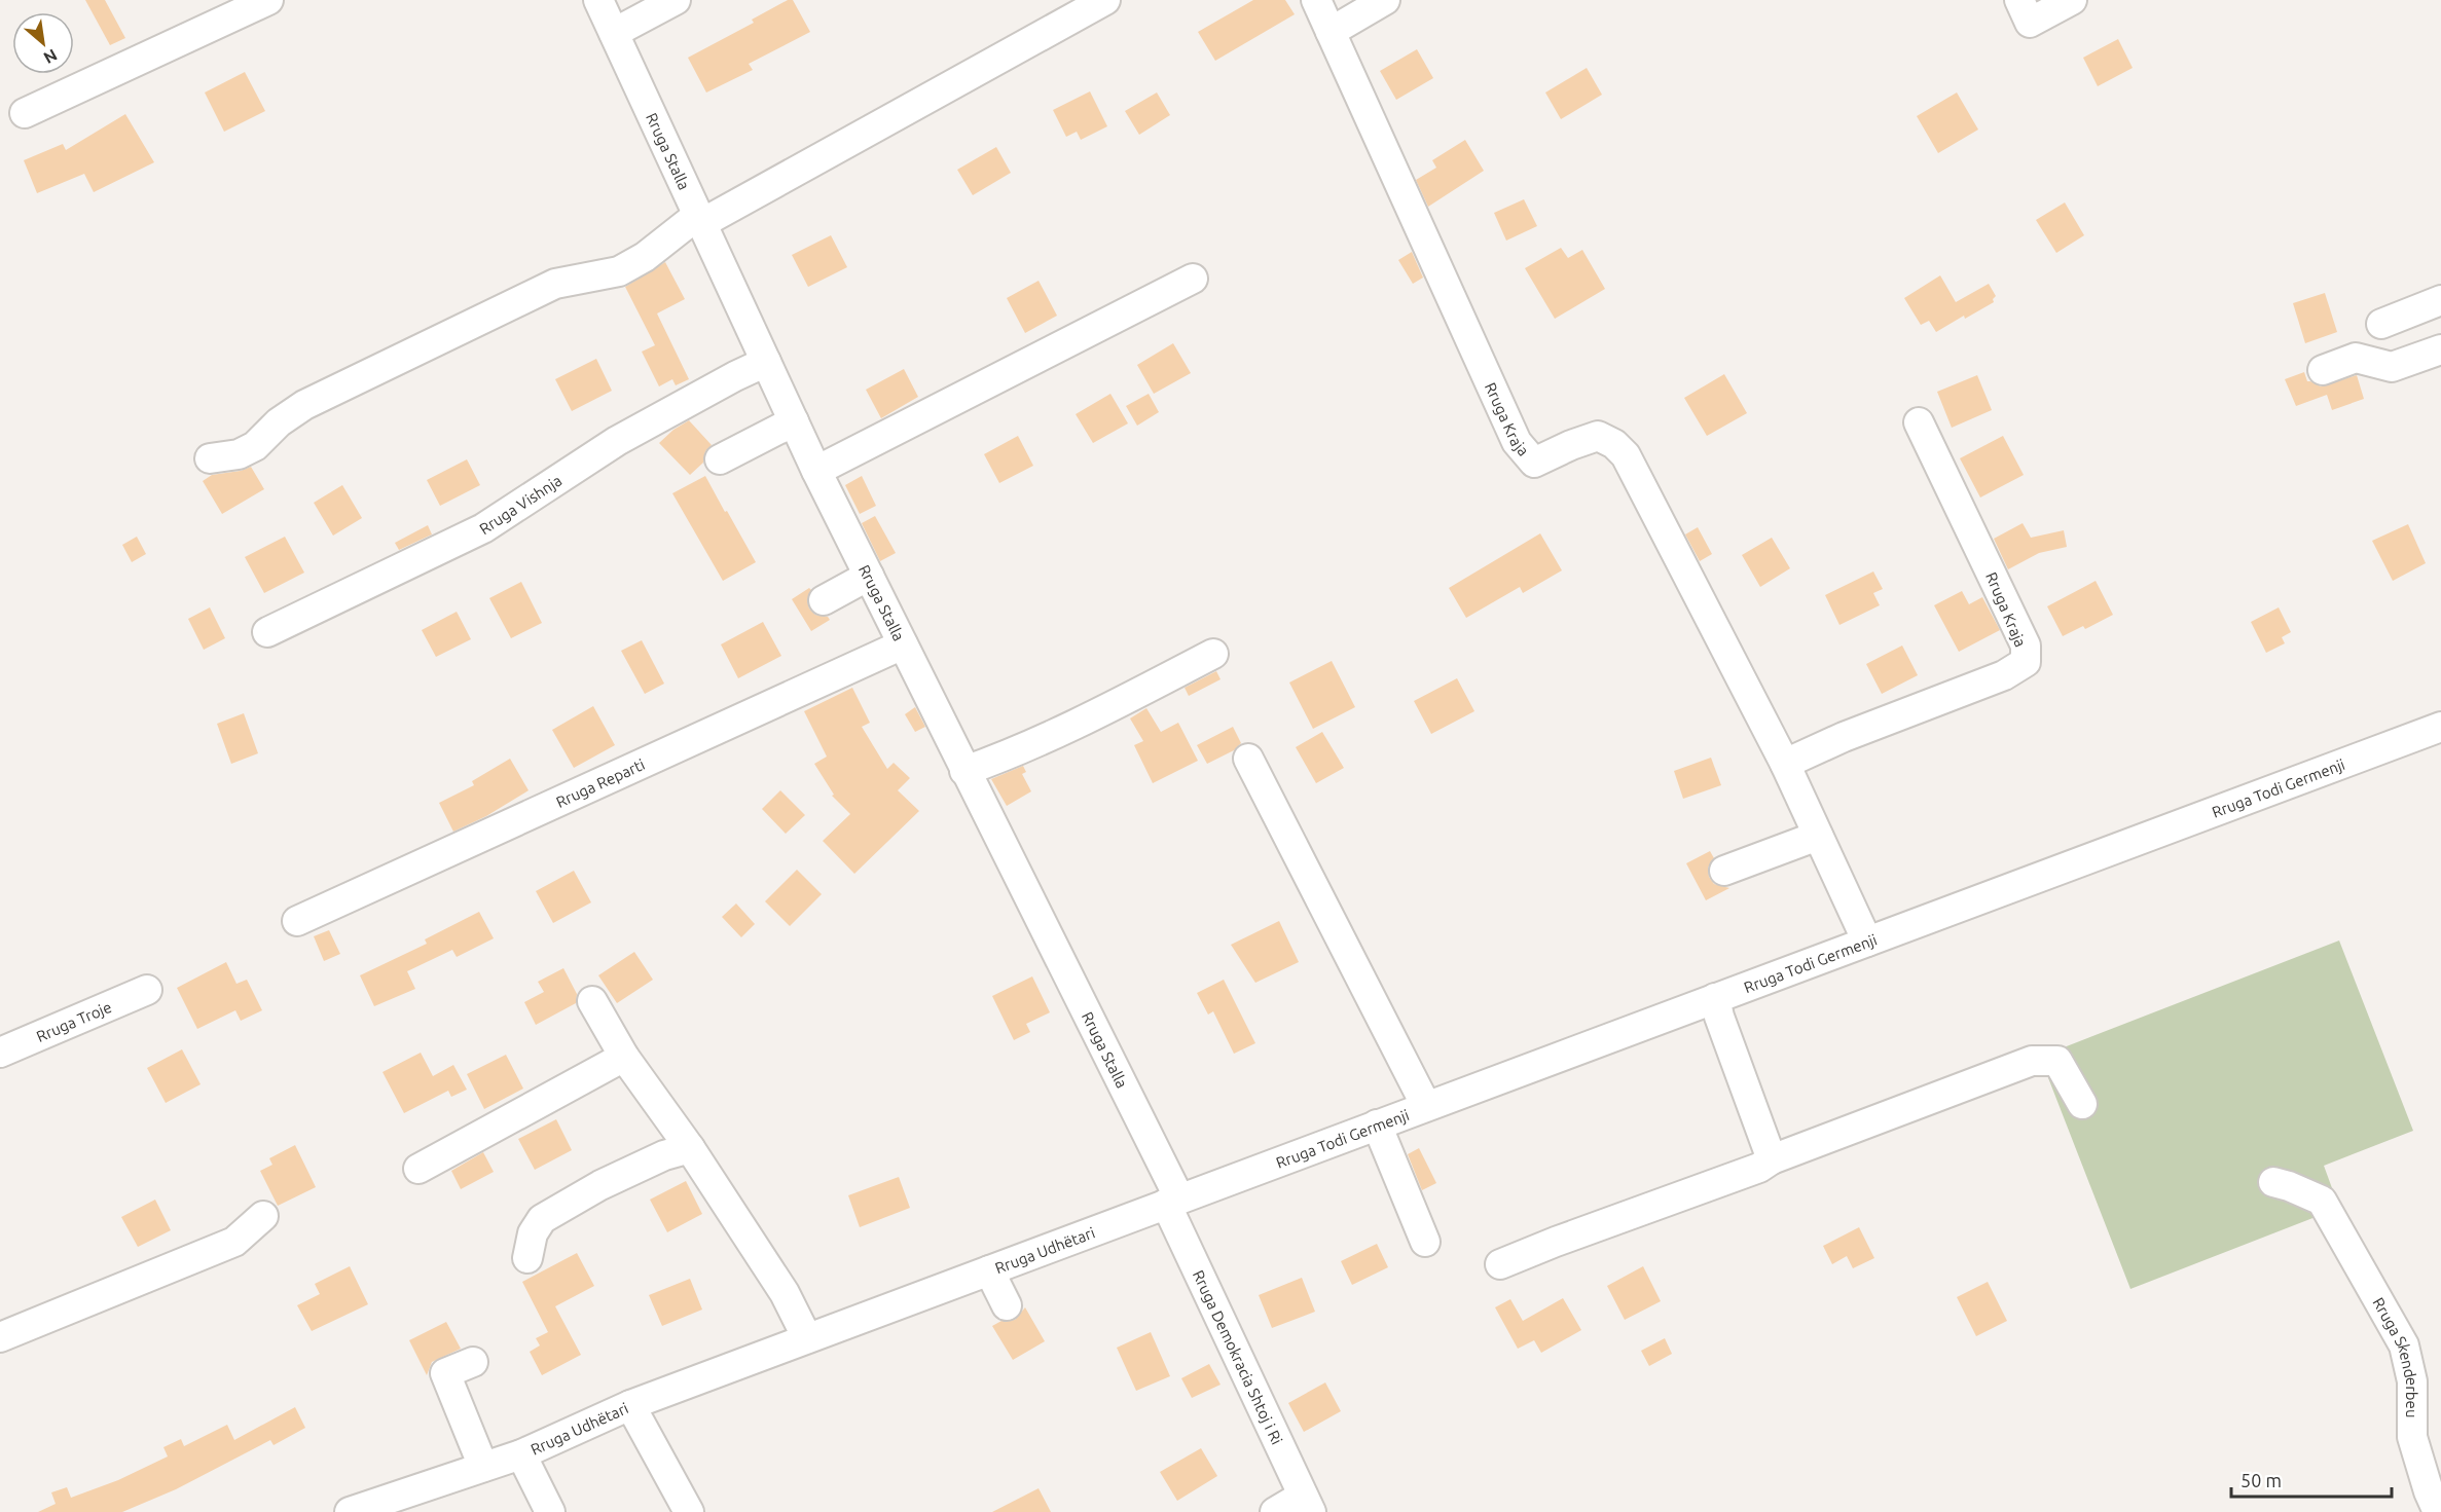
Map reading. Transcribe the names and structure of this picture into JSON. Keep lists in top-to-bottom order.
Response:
{
  "streets": {
    "street": [
      "Rruga Stalla",
      "Rruga Kraja",
      "Rruga Vishnja",
      "Rruga Reparti",
      "Rruga Todi Germenji",
      "Rruga Troje",
      "Rruga Udhëtari",
      "Rruga Demokracia Shtoj i Ri",
      "Rruga Skenderbeu"
    ]
  },
  "crossings": [
    ["Rruga Stalla", "Rruga Vishnja"],
    ["Rruga Stalla", "Rruga Reparti"],
    ["Rruga Stalla", "Rruga Todi Germenji"],
    ["Rruga Stalla", "Rruga Udhëtari"],
    ["Rruga Stalla", "Rruga Demokracia Shtoj i Ri"],
    ["Rruga Kraja", "Rruga Todi Germenji"],
    ["Rruga Todi Germenji", "Rruga Udhëtari"],
    ["Rruga Todi Germenji", "Rruga Demokracia Shtoj i Ri"],
    ["Rruga Udhëtari", "Rruga Demokracia Shtoj i Ri"]
  ],
  "scale_bar": "50 m",
  "north": "bottom right"
}
